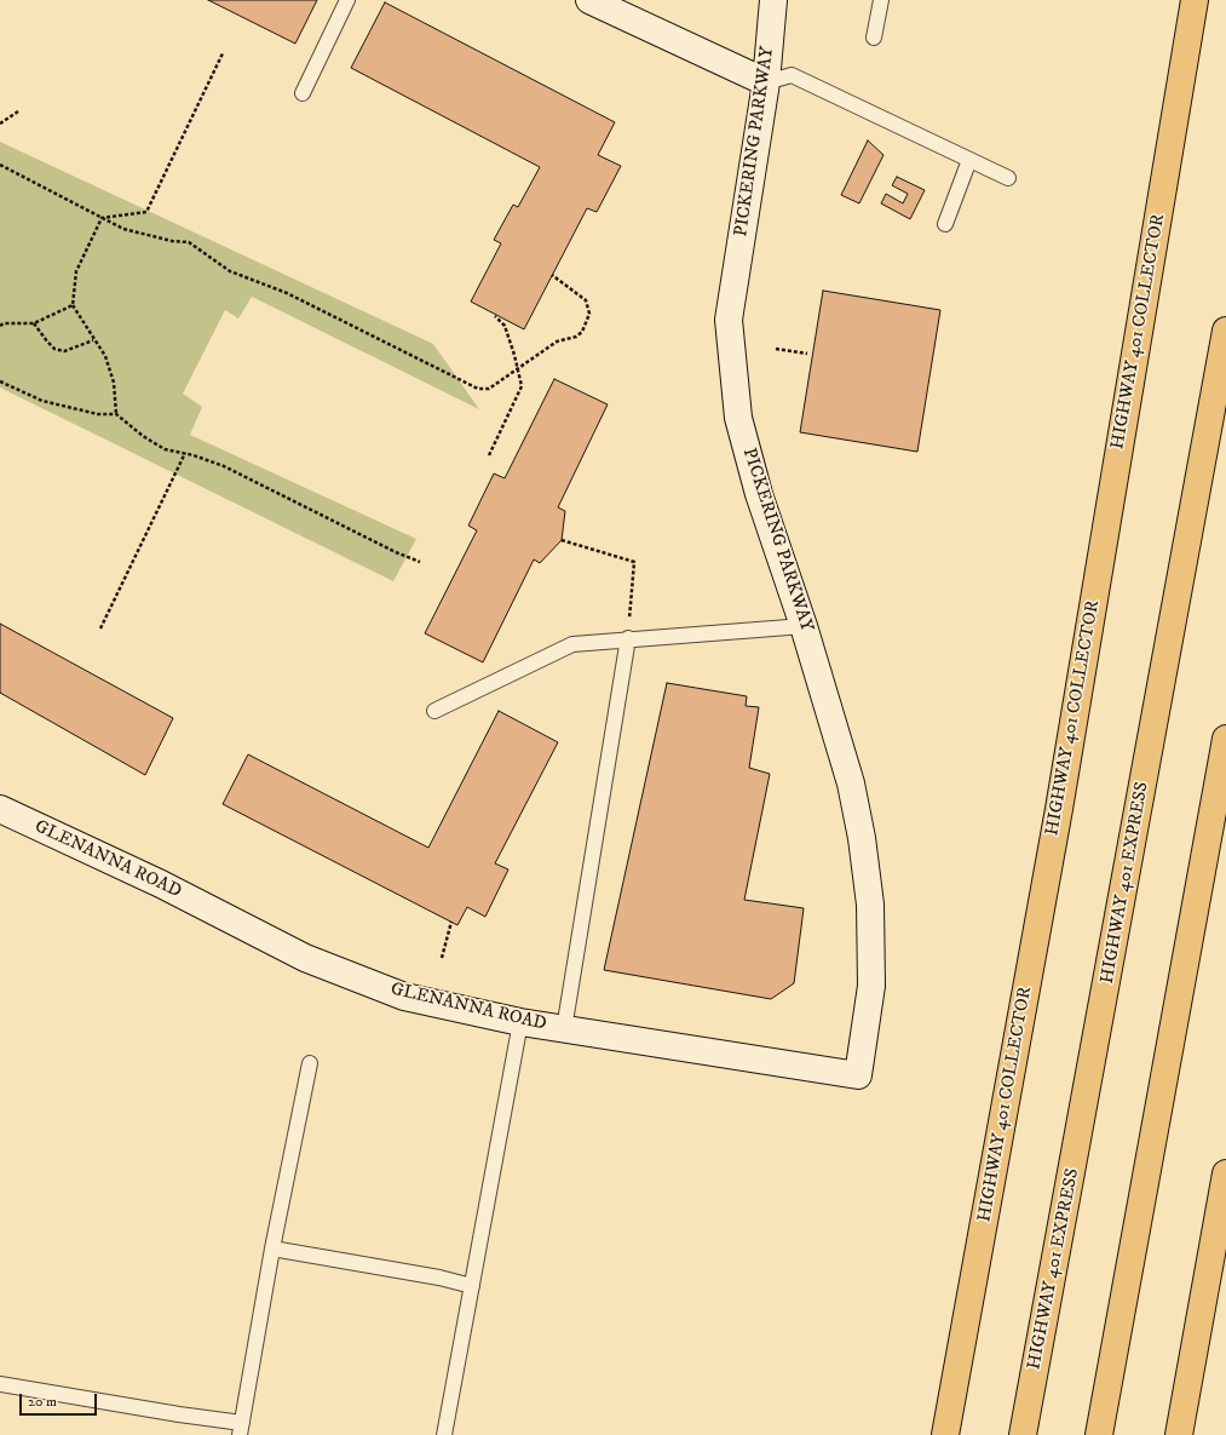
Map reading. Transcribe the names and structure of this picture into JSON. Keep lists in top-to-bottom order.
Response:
{
  "streets": {
    "highway": ["HIGHWAY 401 COLLECTOR", "HIGHWAY 401 EXPRESS"],
    "street": ["PICKERING PARKWAY", "GLENANNA ROAD"]
  },
  "crossings": [
    ["PICKERING PARKWAY", "GLENANNA ROAD"]
  ],
  "scale_bar": "20 m"
}
